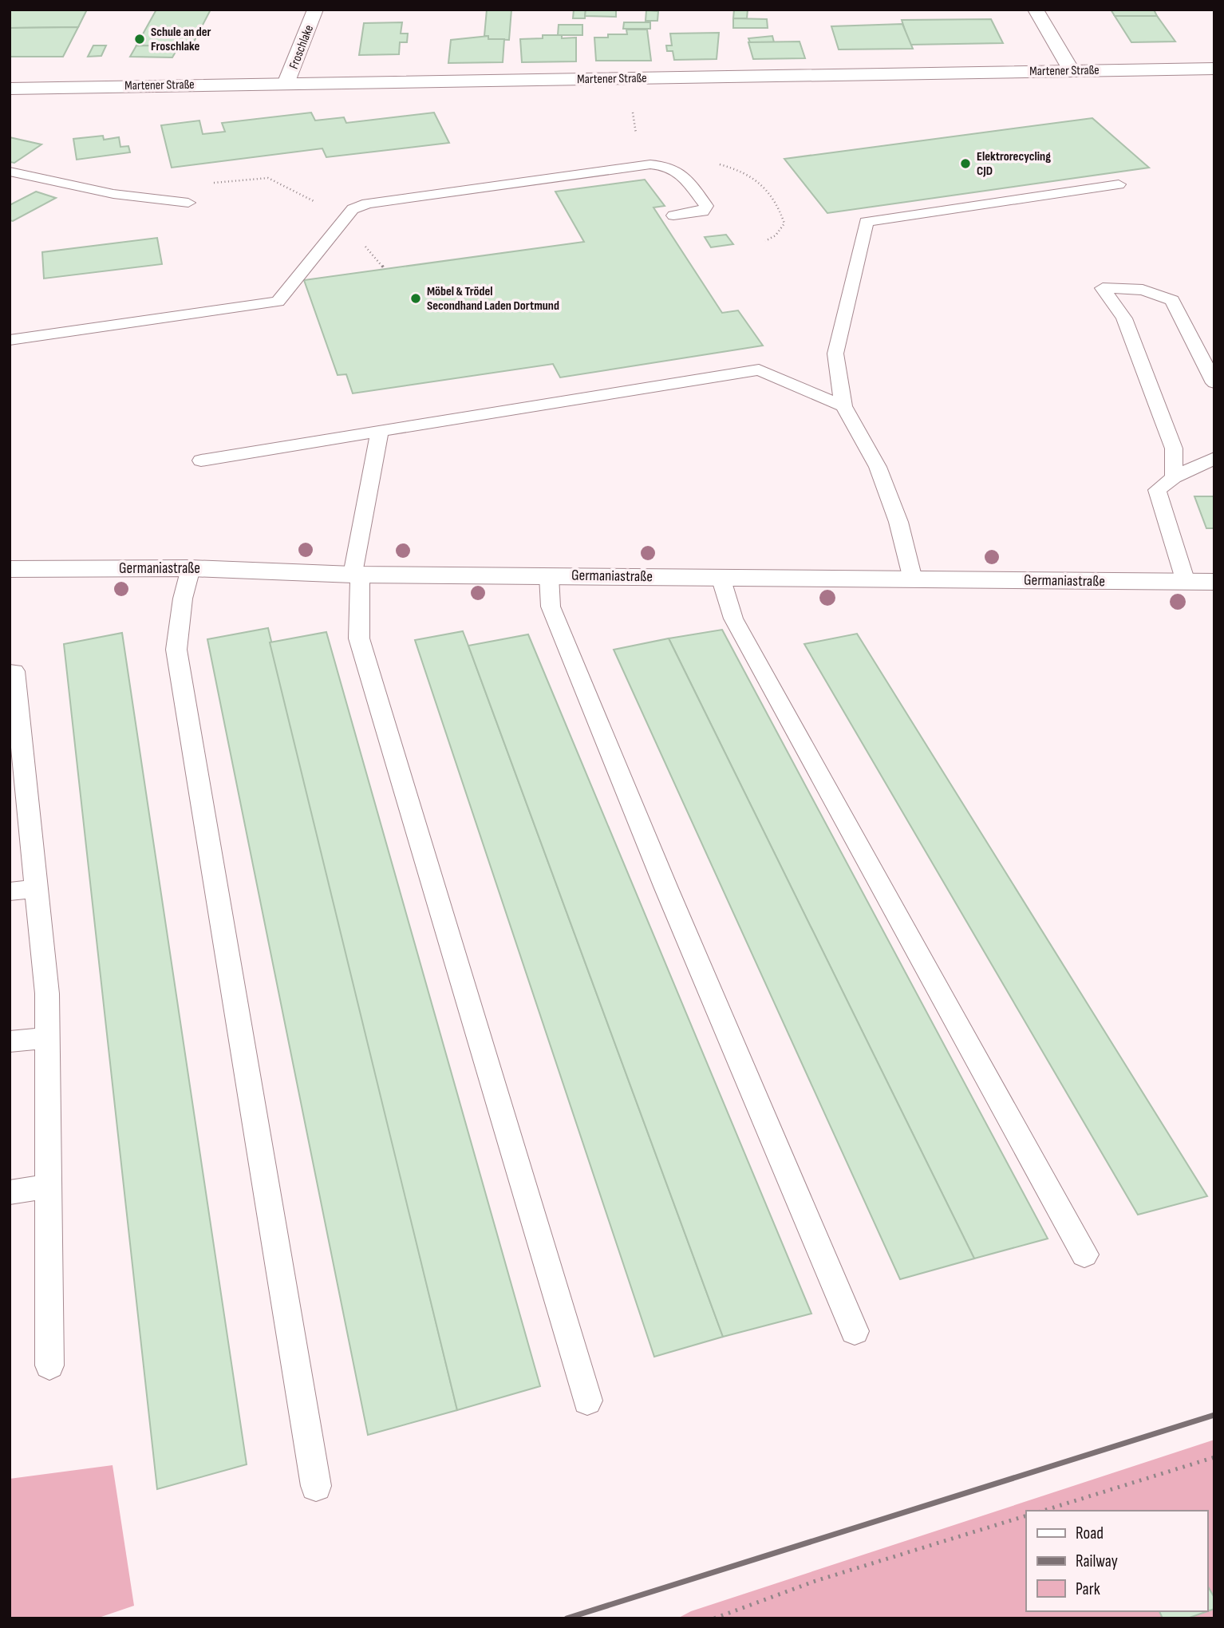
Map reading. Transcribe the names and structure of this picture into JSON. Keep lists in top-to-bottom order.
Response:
{
  "streets": {
    "street": ["Froschlake", "Martener Straße", "Germaniastraße"]
  },
  "crossings": [
    ["Froschlake", "Martener Straße"]
  ],
  "places": ["Schule an der Froschlake", "Elektrorecycling CJD", "Möbel & Trödel Secondhand Laden Dortmund"],
  "legend": ["Road", "Railway", "Park"]
}
